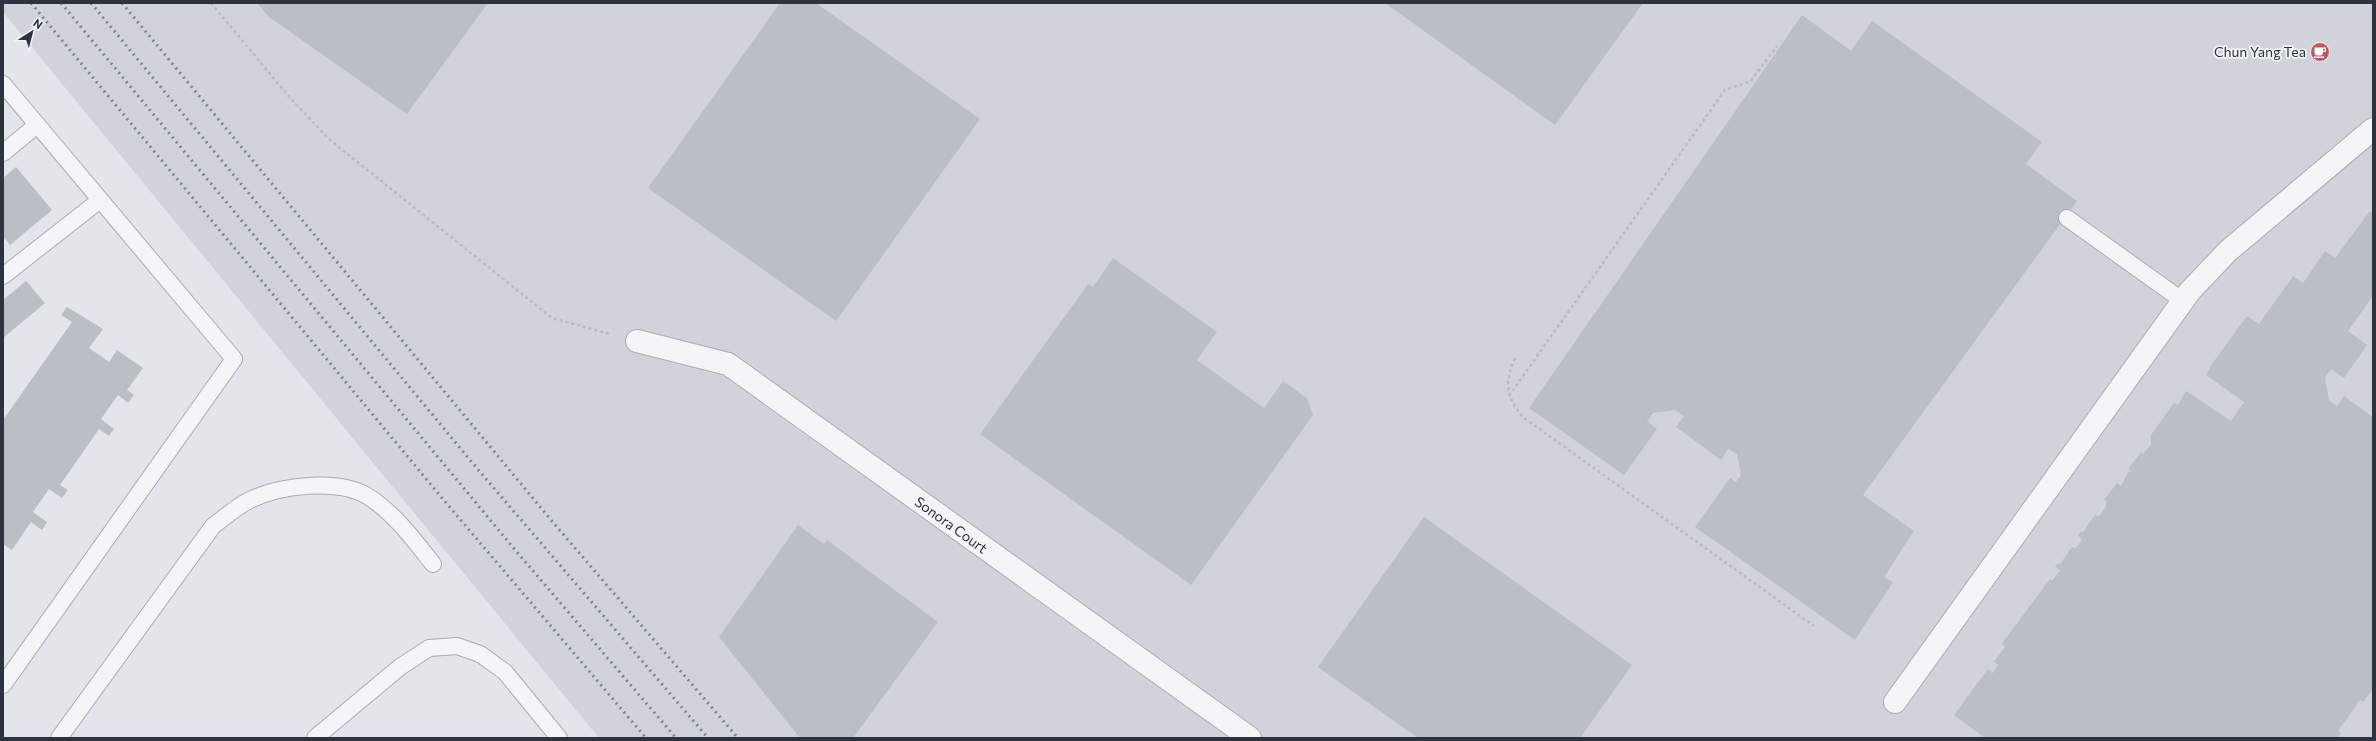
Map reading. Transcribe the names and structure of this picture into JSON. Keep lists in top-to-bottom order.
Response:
{
  "streets": {
    "street": ["Sonora Court"]
  },
  "places": {
    "cafe": ["Chun Yang Tea"]
  },
  "north": "top right"
}
